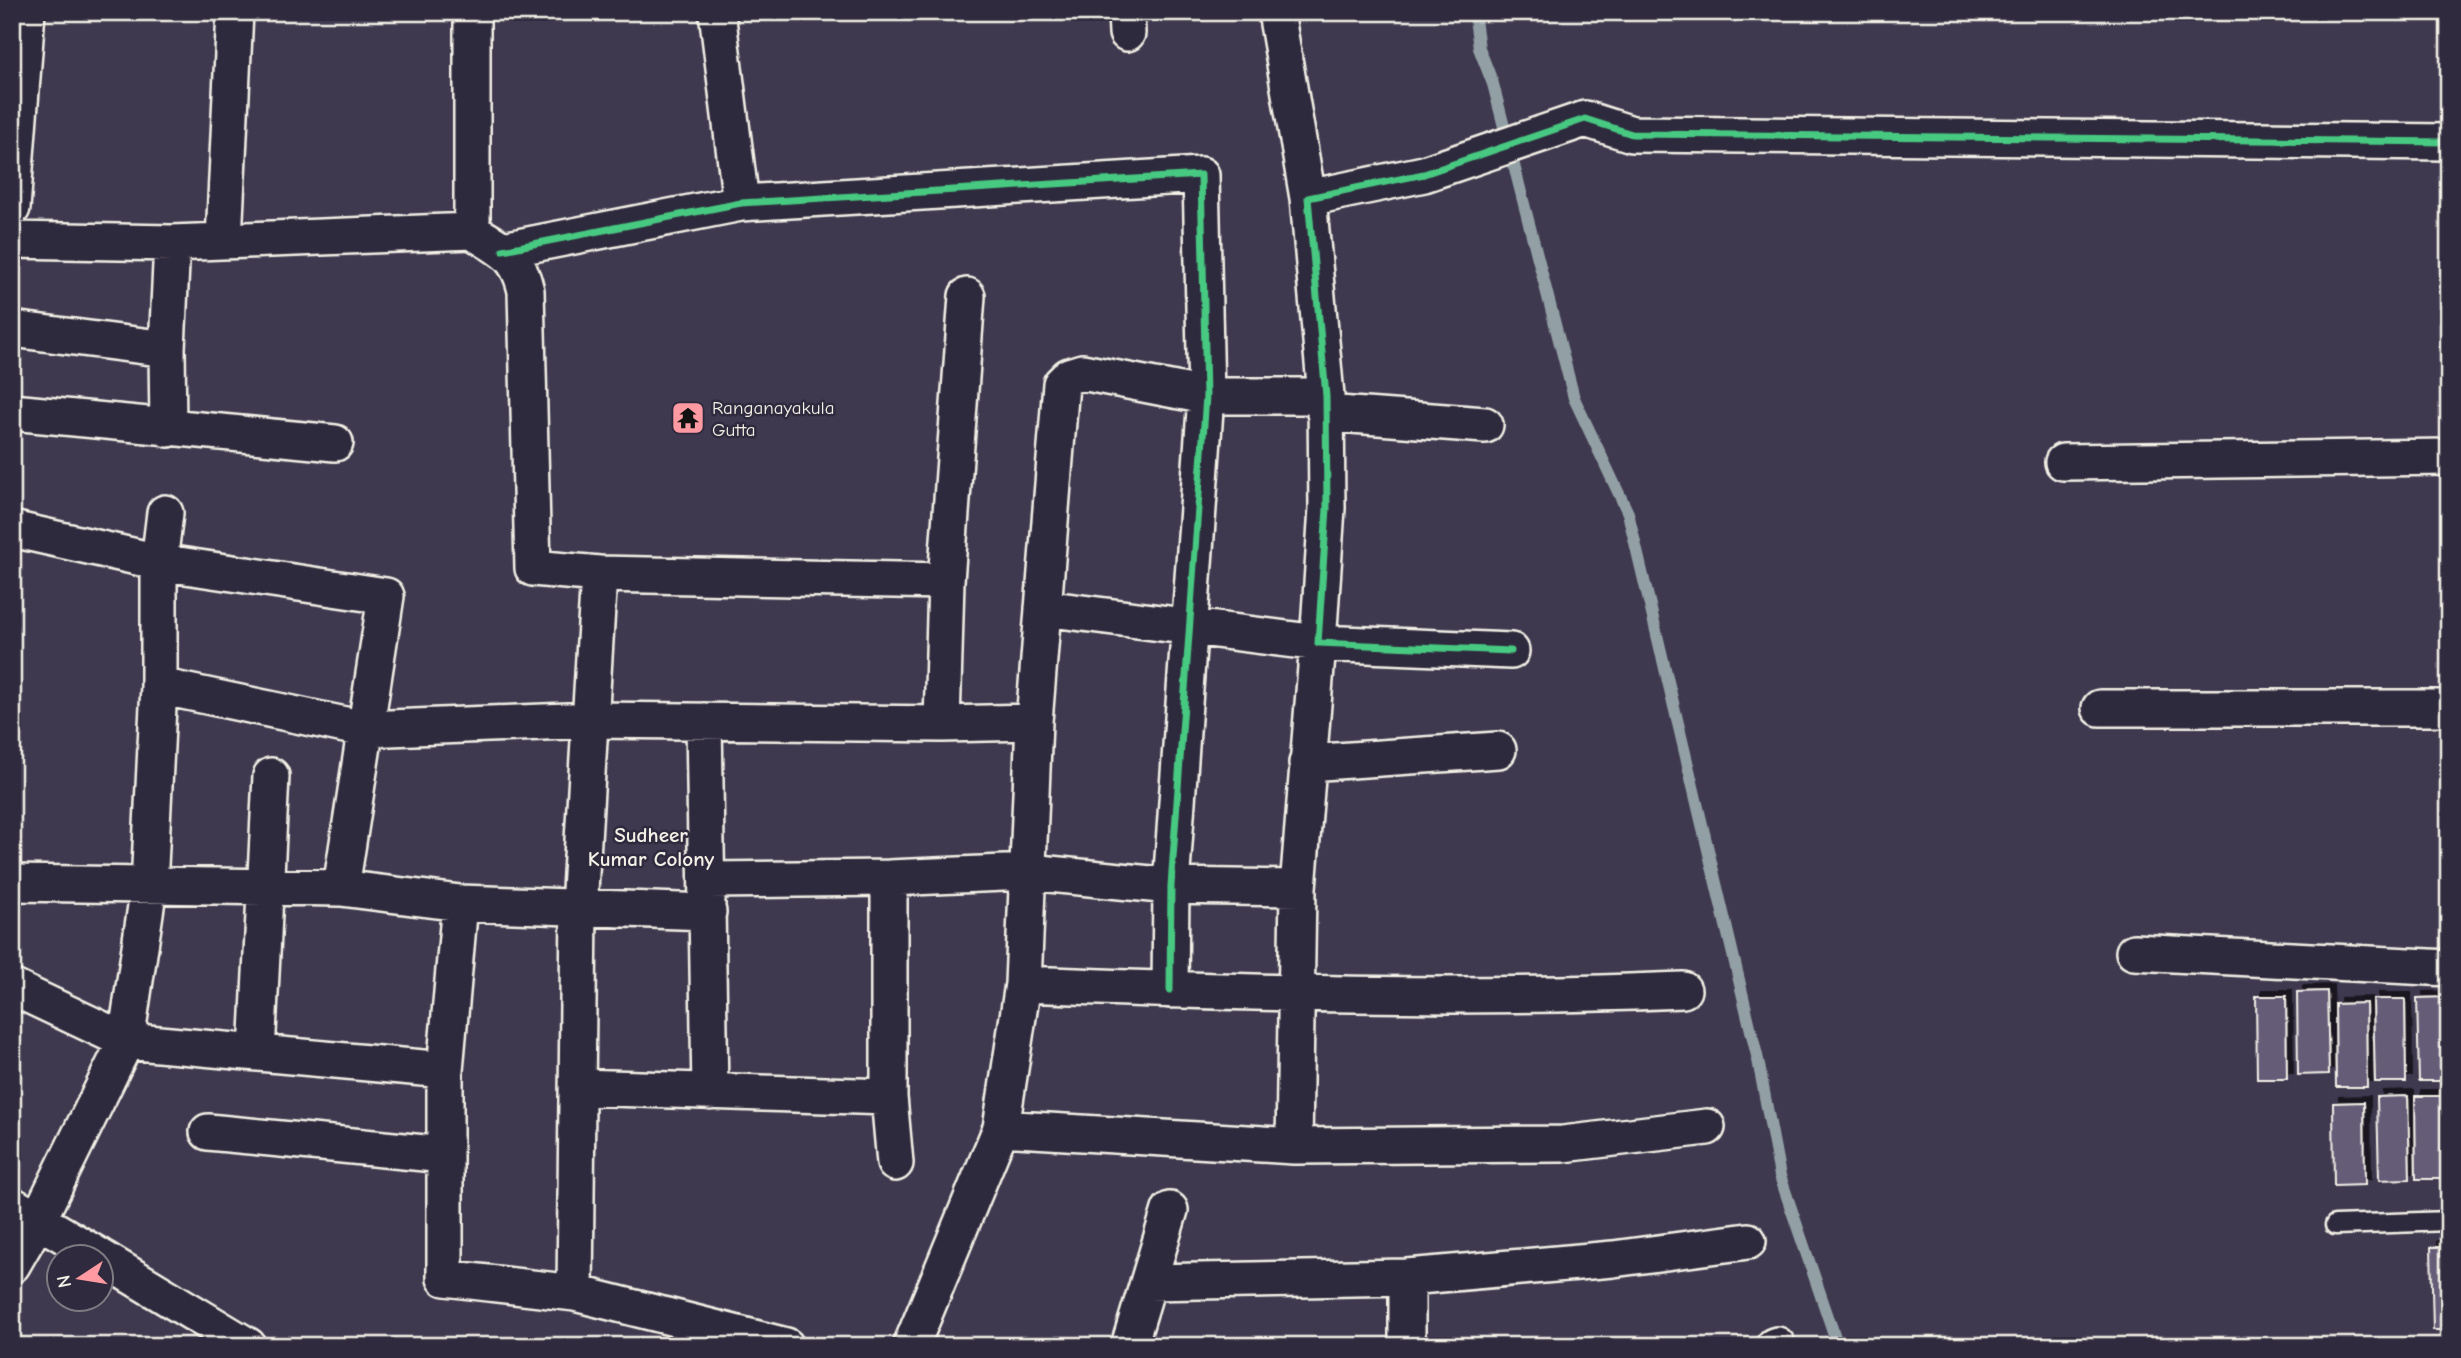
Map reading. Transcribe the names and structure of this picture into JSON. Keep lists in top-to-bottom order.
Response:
{
  "districts": ["Sudheer Kumar Colony"],
  "places": {
    "temple": ["Ranganayakula Gutta"]
  },
  "north": "left"
}
